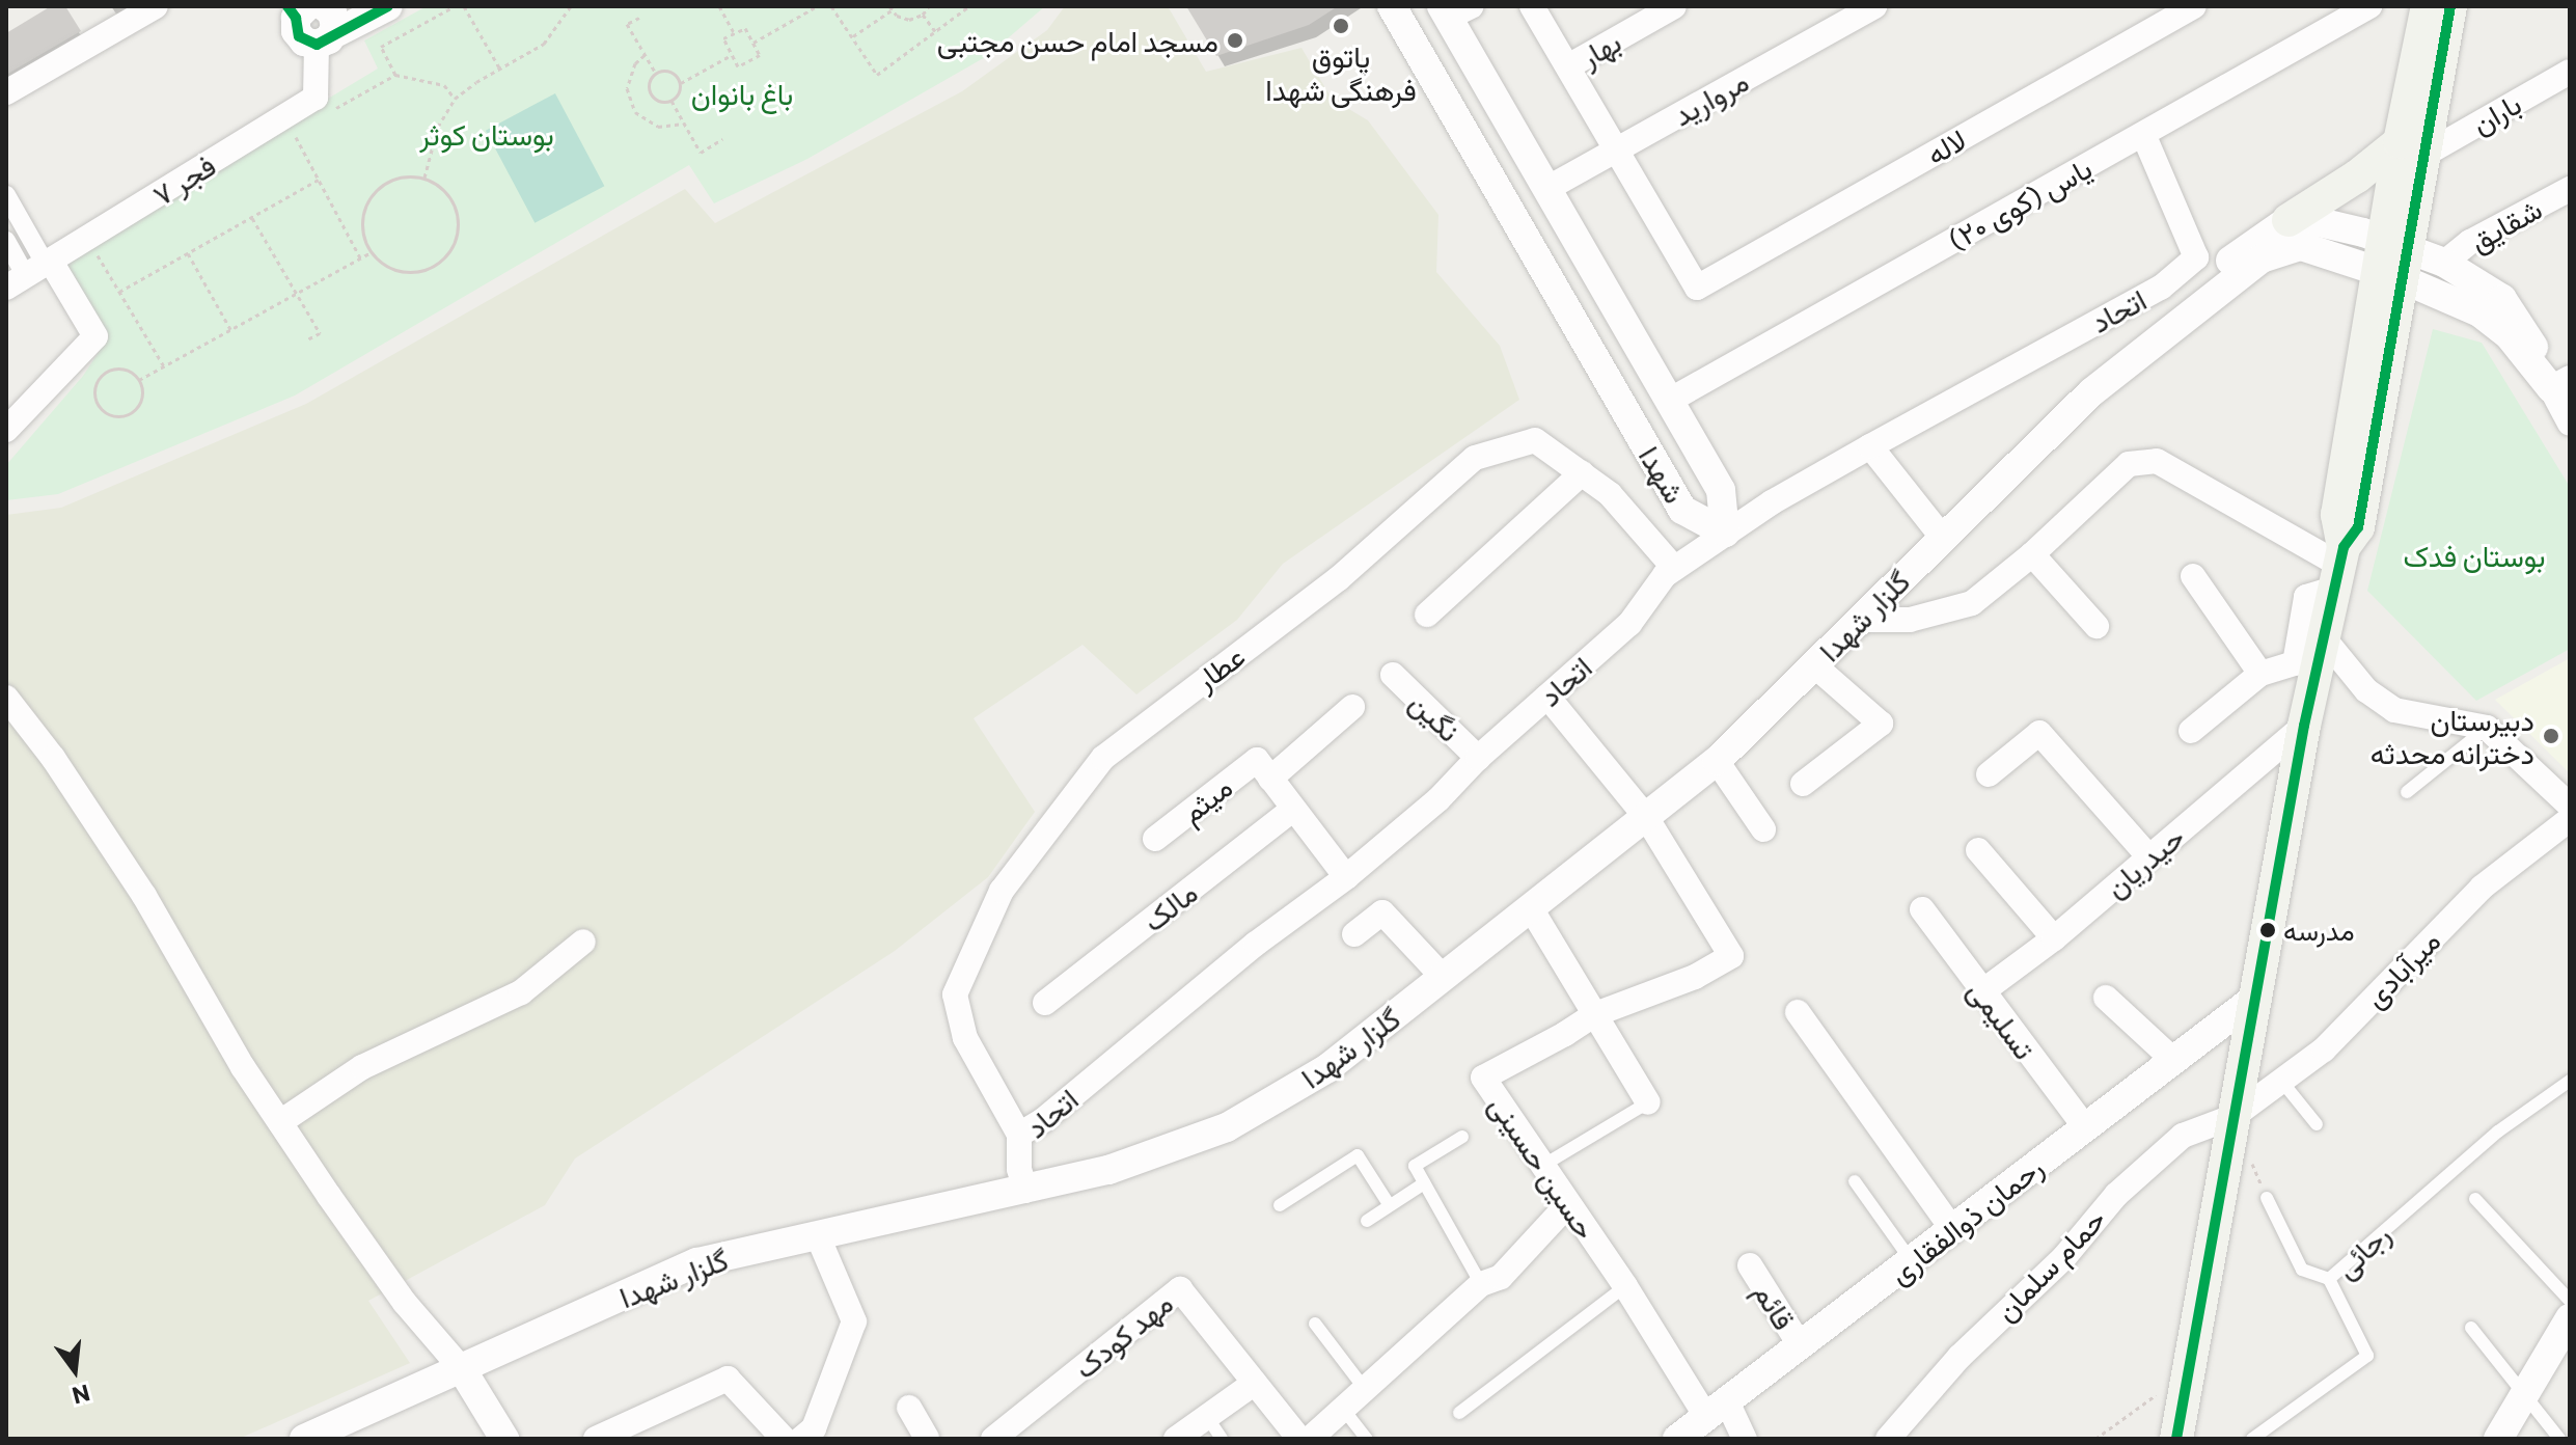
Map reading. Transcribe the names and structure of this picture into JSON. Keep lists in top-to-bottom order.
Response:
{
  "streets": {
    "street": [
      "بهار",
      "مروارید",
      "باران",
      "لاله",
      "فجر ۷",
      "یاس (کوی ۲۰)",
      "شقایق",
      "اتحاد",
      "شهدا",
      "گلزار شهدا",
      "عطار",
      "نگین",
      "میثم",
      "حیدریان",
      "مالک",
      "میرآبادی",
      "تسلیمی",
      "حسین حسینی",
      "رحمان ذوالفقاری",
      "حمام سلمان",
      "قائم",
      "مهد کودک"
    ],
    "lane": ["رجائی"]
  },
  "crossings": [
    ["مروارید", "لاله"],
    ["مروارید", "شهدا"],
    ["یاس (کوی ۲۰)", "اتحاد"],
    ["یاس (کوی ۲۰)", "شهدا"],
    ["اتحاد", "شهدا"],
    ["اتحاد", "گلزار شهدا"],
    ["اتحاد", "عطار"],
    ["اتحاد", "نگین"],
    ["گلزار شهدا", "حسین حسینی"],
    ["حیدریان", "تسلیمی"],
    ["میرآبادی", "حمام سلمان"],
    ["تسلیمی", "رحمان ذوالفقاری"],
    ["حسین حسینی", "رحمان ذوالفقاری"],
    ["رحمان ذوالفقاری", "قائم"]
  ],
  "parks": ["باغ بانوان", "بوستان کوثر", "بوستان فدک"],
  "places": [
    "پاتوق فرهنگی شهدا",
    "مسجد امام حسن مجتبی",
    "دبیرستان دخترانه محدثه",
    "مدرسه"
  ],
  "north": "bottom"
}
